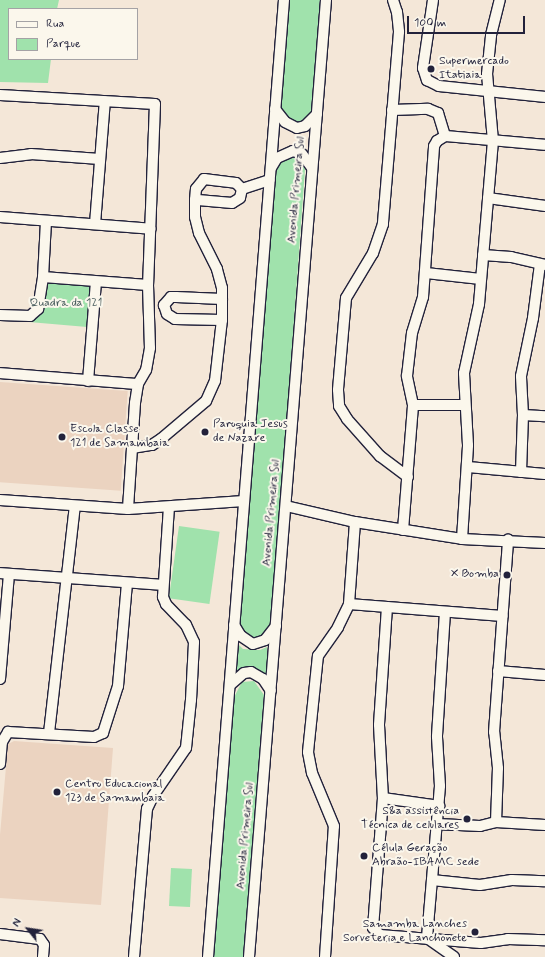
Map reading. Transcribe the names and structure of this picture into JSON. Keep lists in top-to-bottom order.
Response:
{
  "streets": {
    "street": ["Avenida Primeira Sul"]
  },
  "parks": ["Quadra da 121"],
  "places": [
    "Supermercado Itatiaia",
    "Paroquia Jesus de Nazare",
    "Escola Classe 121 de Samambaia",
    "X Bomba",
    "Centro Educacional 123 de Samambaia",
    "S&a assistência Técnica de celulares",
    "Célula Geração Abraão-IBAMC sede",
    "Samamba Lanches Sorveteria e Lanchonete"
  ],
  "legend": ["Rua", "Parque"],
  "scale_bar": "100 m",
  "north": "top left"
}
